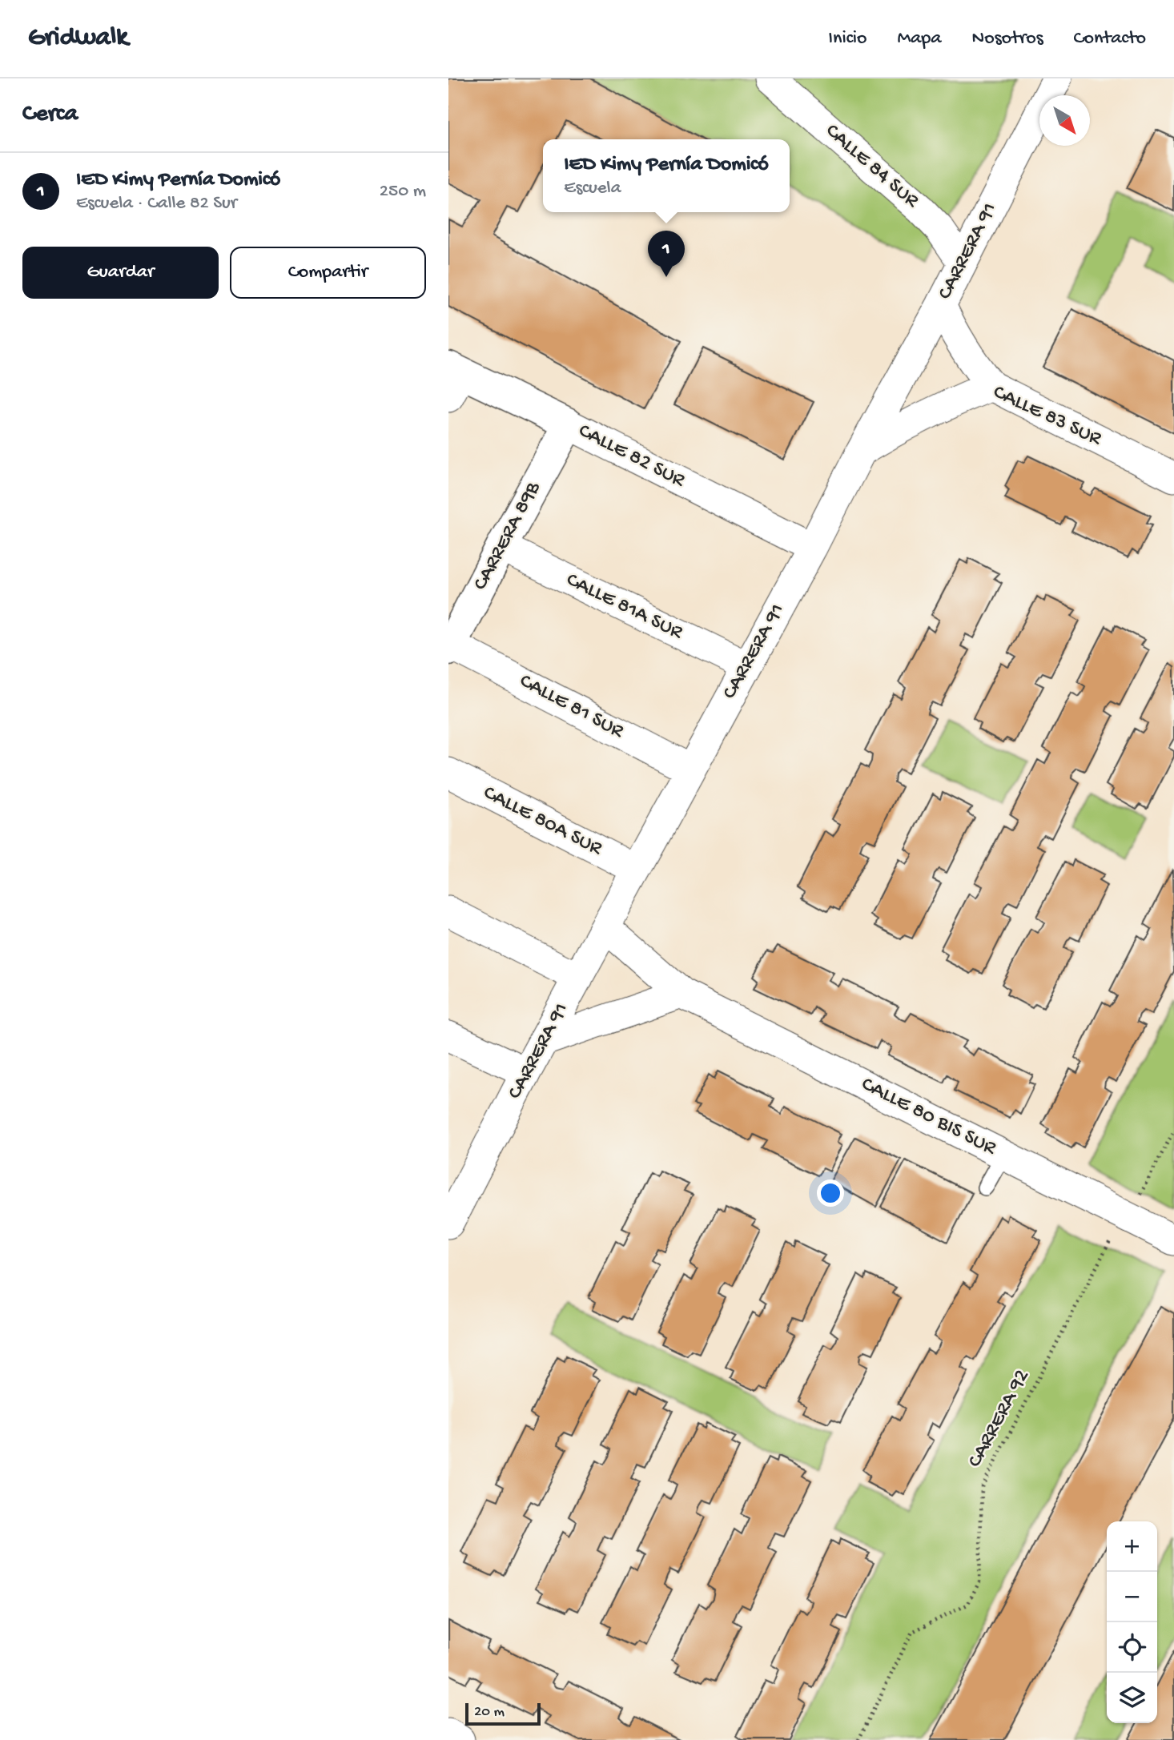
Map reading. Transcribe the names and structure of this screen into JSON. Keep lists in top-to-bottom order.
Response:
{
  "streets": {
    "street": [
      "CALLE 84 SUR",
      "CARRERA 91",
      "CALLE 83 SUR",
      "CALLE 82 SUR",
      "CARRERA 89B",
      "CALLE 81A SUR",
      "CALLE 81 SUR",
      "CALLE 80A SUR",
      "CALLE 80 BIS SUR"
    ],
    "path": ["CARRERA 92"]
  },
  "crossings": [
    ["CALLE 84 SUR", "CARRERA 91"],
    ["CARRERA 91", "CALLE 83 SUR"],
    ["CARRERA 91", "CALLE 82 SUR"],
    ["CARRERA 91", "CALLE 81A SUR"],
    ["CARRERA 91", "CALLE 81 SUR"],
    ["CARRERA 91", "CALLE 80A SUR"],
    ["CARRERA 91", "CALLE 80 BIS SUR"],
    ["CALLE 82 SUR", "CARRERA 89B"],
    ["CARRERA 89B", "CALLE 81A SUR"],
    ["CARRERA 89B", "CALLE 81 SUR"],
    ["CALLE 80 BIS SUR", "CARRERA 92"]
  ],
  "scale_bar": "20 m",
  "north": "bottom right",
  "page": {
    "header": "Gridwalk",
    "nav": [
      "Inicio",
      "Mapa",
      "Nosotros",
      "Contacto"
    ],
    "heading": "Cerca",
    "popup": ["IED Kimy Pernía Domicó", "Escuela"],
    "list": [
      {
        "mark": "1",
        "name": "IED Kimy Pernía Domicó",
        "note": "Escuela · Calle 82 Sur",
        "value": "250 m"
      }
    ],
    "buttons": ["Guardar", "Compartir"],
    "pins": "1",
    "map_buttons": ["+", "−"],
    "scale": "20 m"
  }
}
